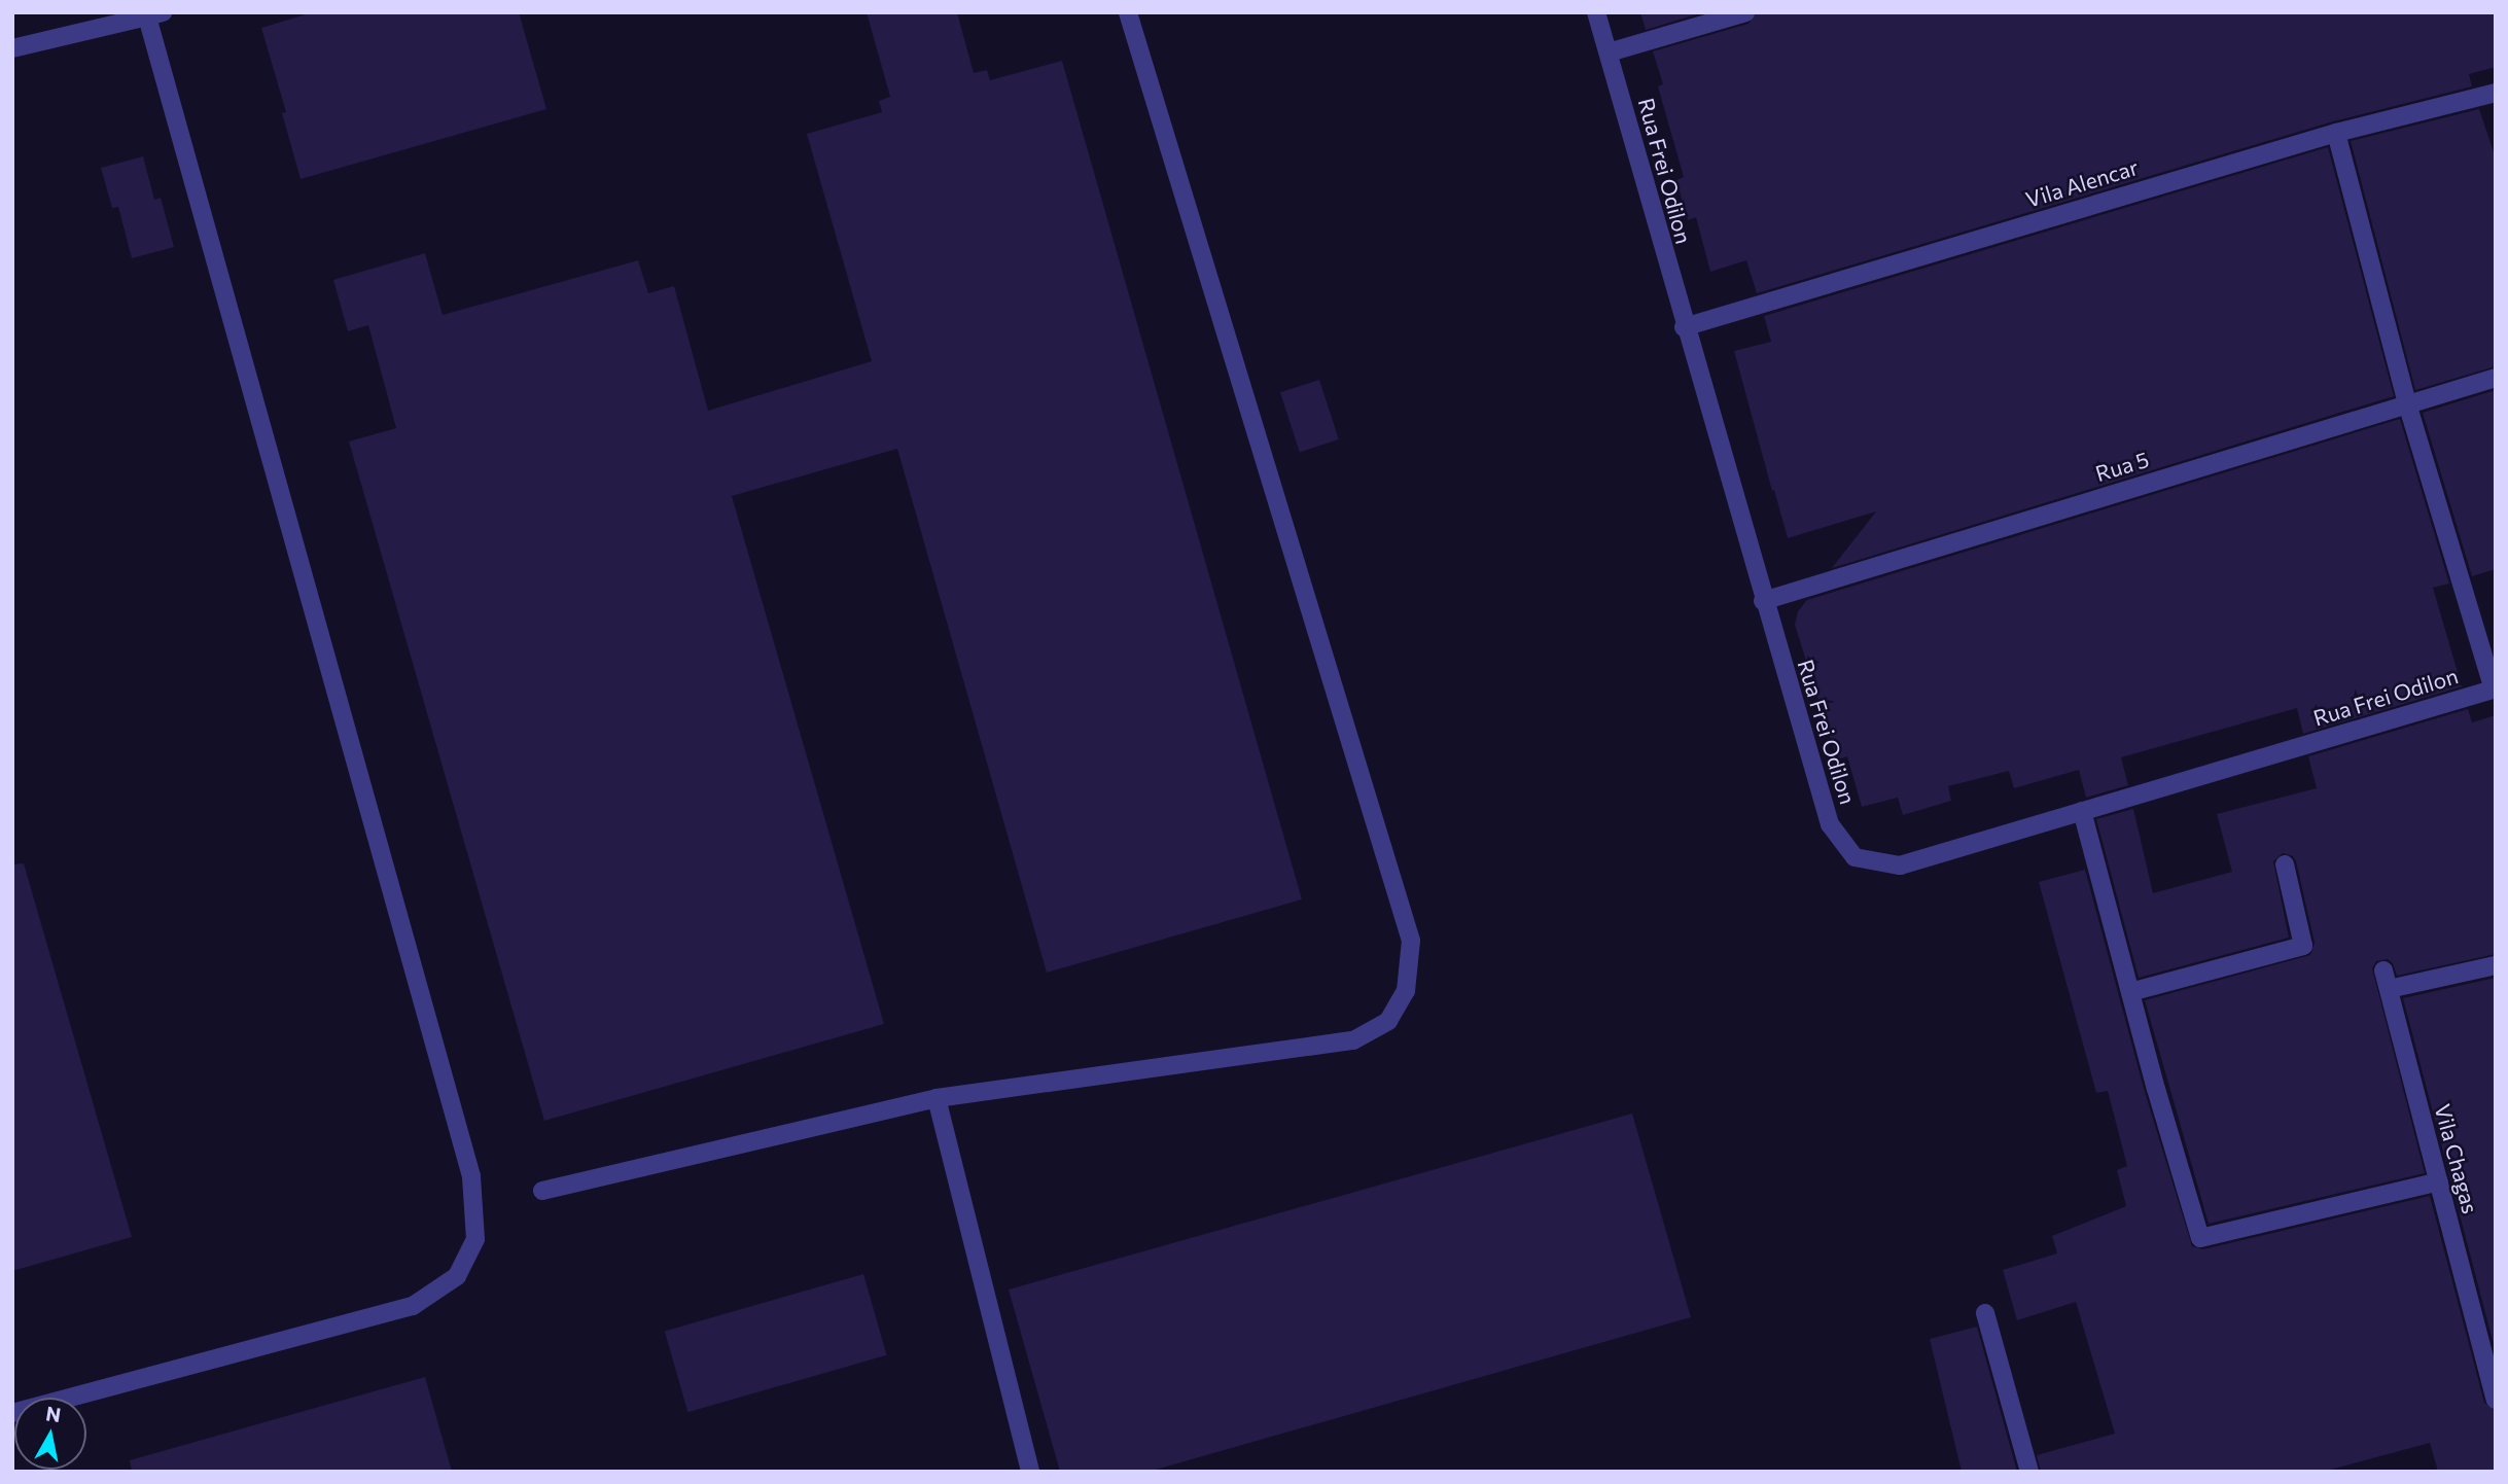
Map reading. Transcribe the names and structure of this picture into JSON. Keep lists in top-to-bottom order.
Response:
{
  "streets": {
    "street": [
      "Rua Frei Odilon",
      "Vila Alencar",
      "Rua 5",
      "Vila Chagas"
    ]
  },
  "crossings": [
    ["Rua Frei Odilon", "Vila Alencar"],
    ["Rua Frei Odilon", "Rua 5"]
  ],
  "north": "top"
}
